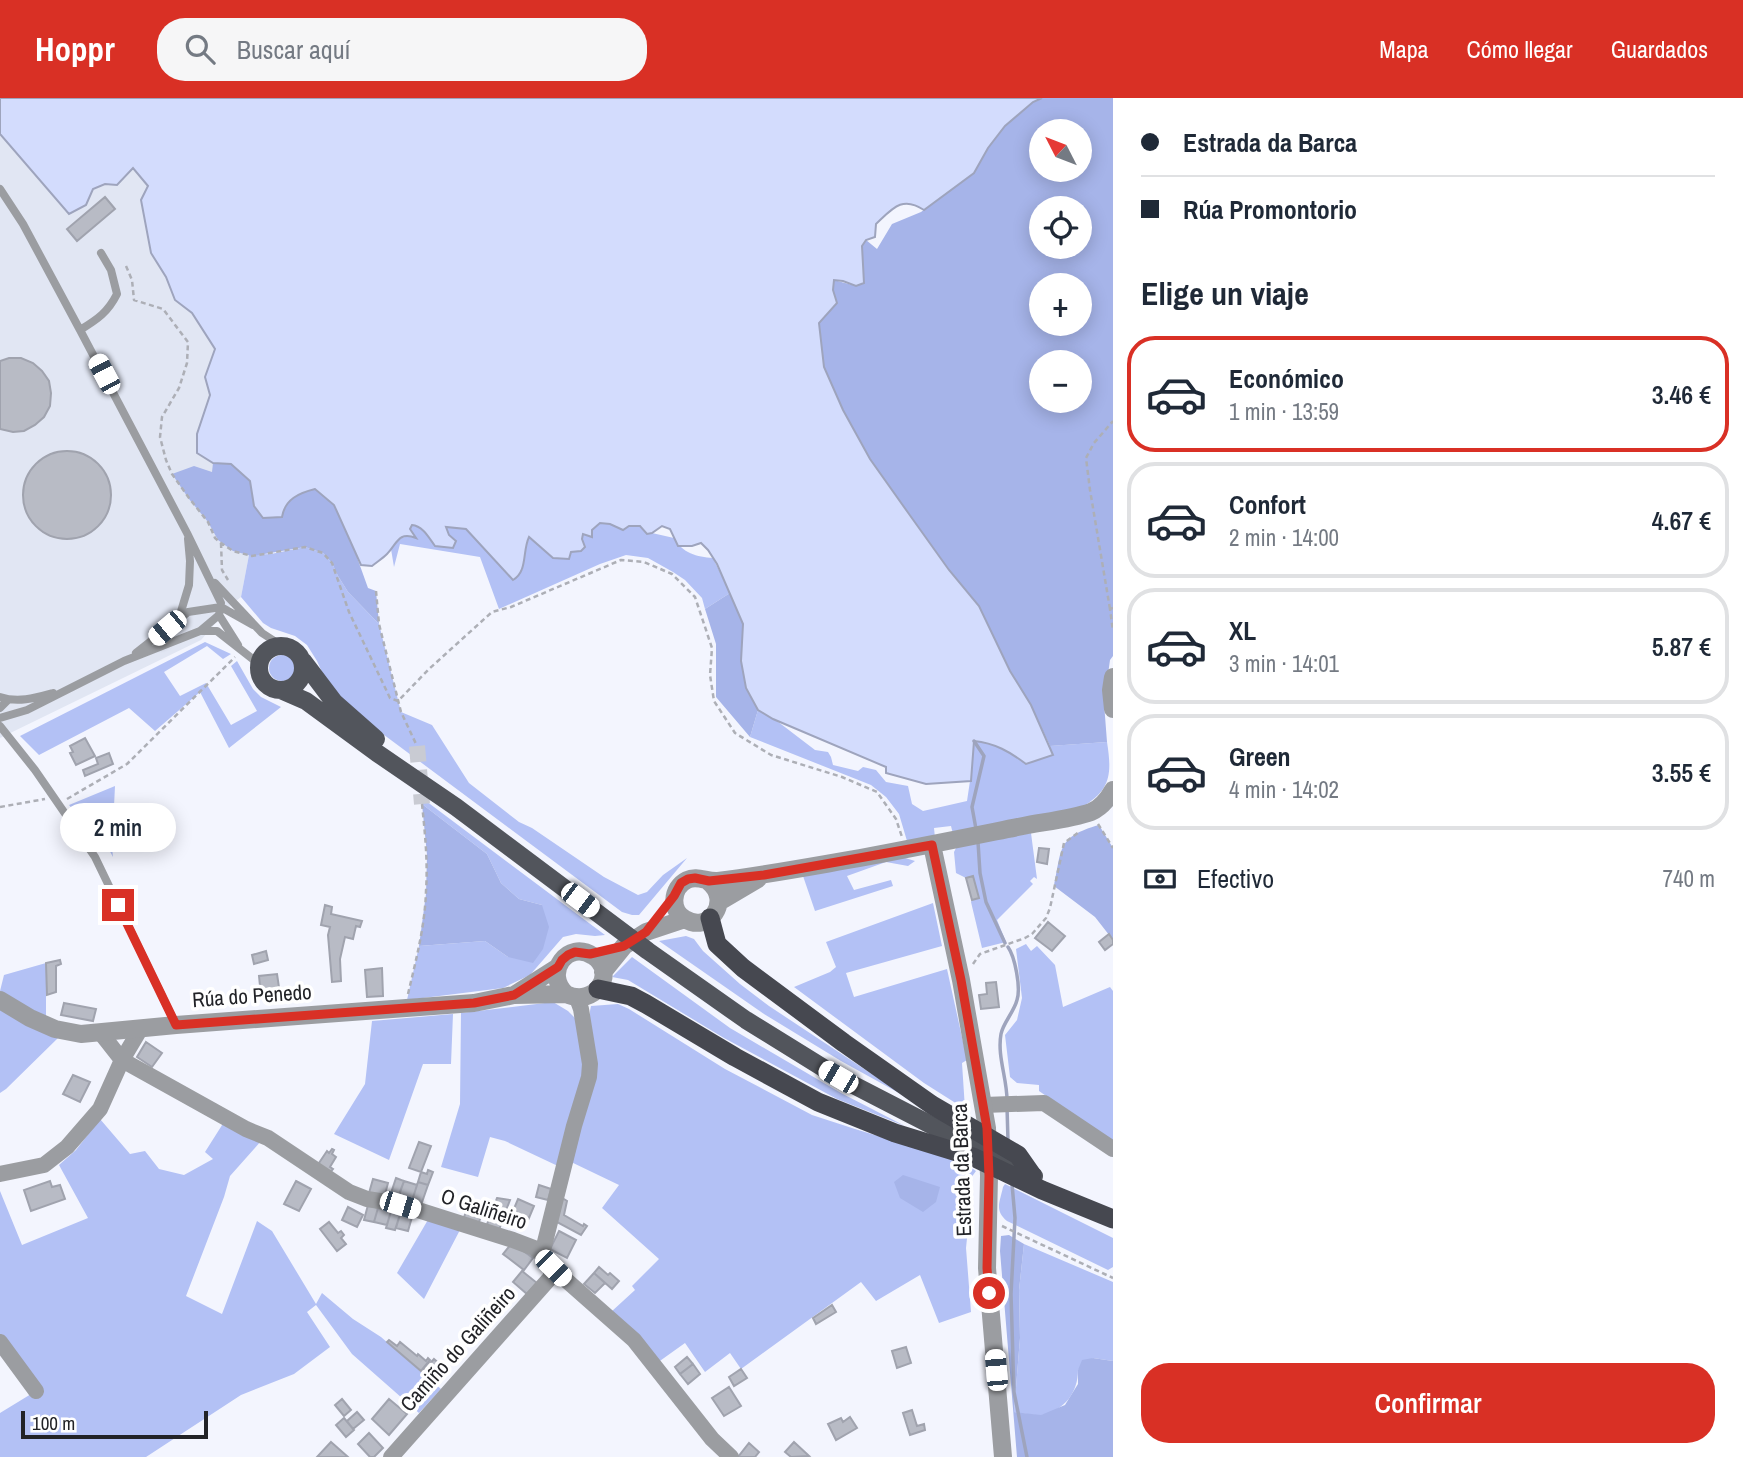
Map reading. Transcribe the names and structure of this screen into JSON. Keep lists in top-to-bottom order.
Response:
{
  "streets": {
    "street": [
      "Rúa do Penedo",
      "Estrada da Barca",
      "O Galiñeiro",
      "Camiño do Galiñeiro"
    ]
  },
  "crossings": [
    ["Rúa do Penedo", "O Galiñeiro"],
    ["O Galiñeiro", "Camiño do Galiñeiro"]
  ],
  "scale_bar": "100 m",
  "north": "top left",
  "page": {
    "header": "Hoppr",
    "search": "Buscar aquí",
    "nav": ["Mapa", "Cómo llegar", "Guardados"],
    "banner": ["Estrada da Barca", "Rúa Promontorio"],
    "map_buttons": ["+", "−"],
    "heading": "Elige un viaje",
    "list": [
      {
        "name": "Económico",
        "note": "1 min · 13:59",
        "value": "3.46 €"
      },
      {
        "name": "Confort",
        "note": "2 min · 14:00",
        "value": "4.67 €"
      },
      {
        "name": "XL",
        "note": "3 min · 14:01",
        "value": "5.87 €"
      },
      {
        "name": "Green",
        "note": "4 min · 14:02",
        "value": "3.55 €"
      }
    ],
    "bubble": "2 min",
    "pay": ["Efectivo", "740 m"],
    "buttons": "Confirmar",
    "scale": "100 m"
  }
}
